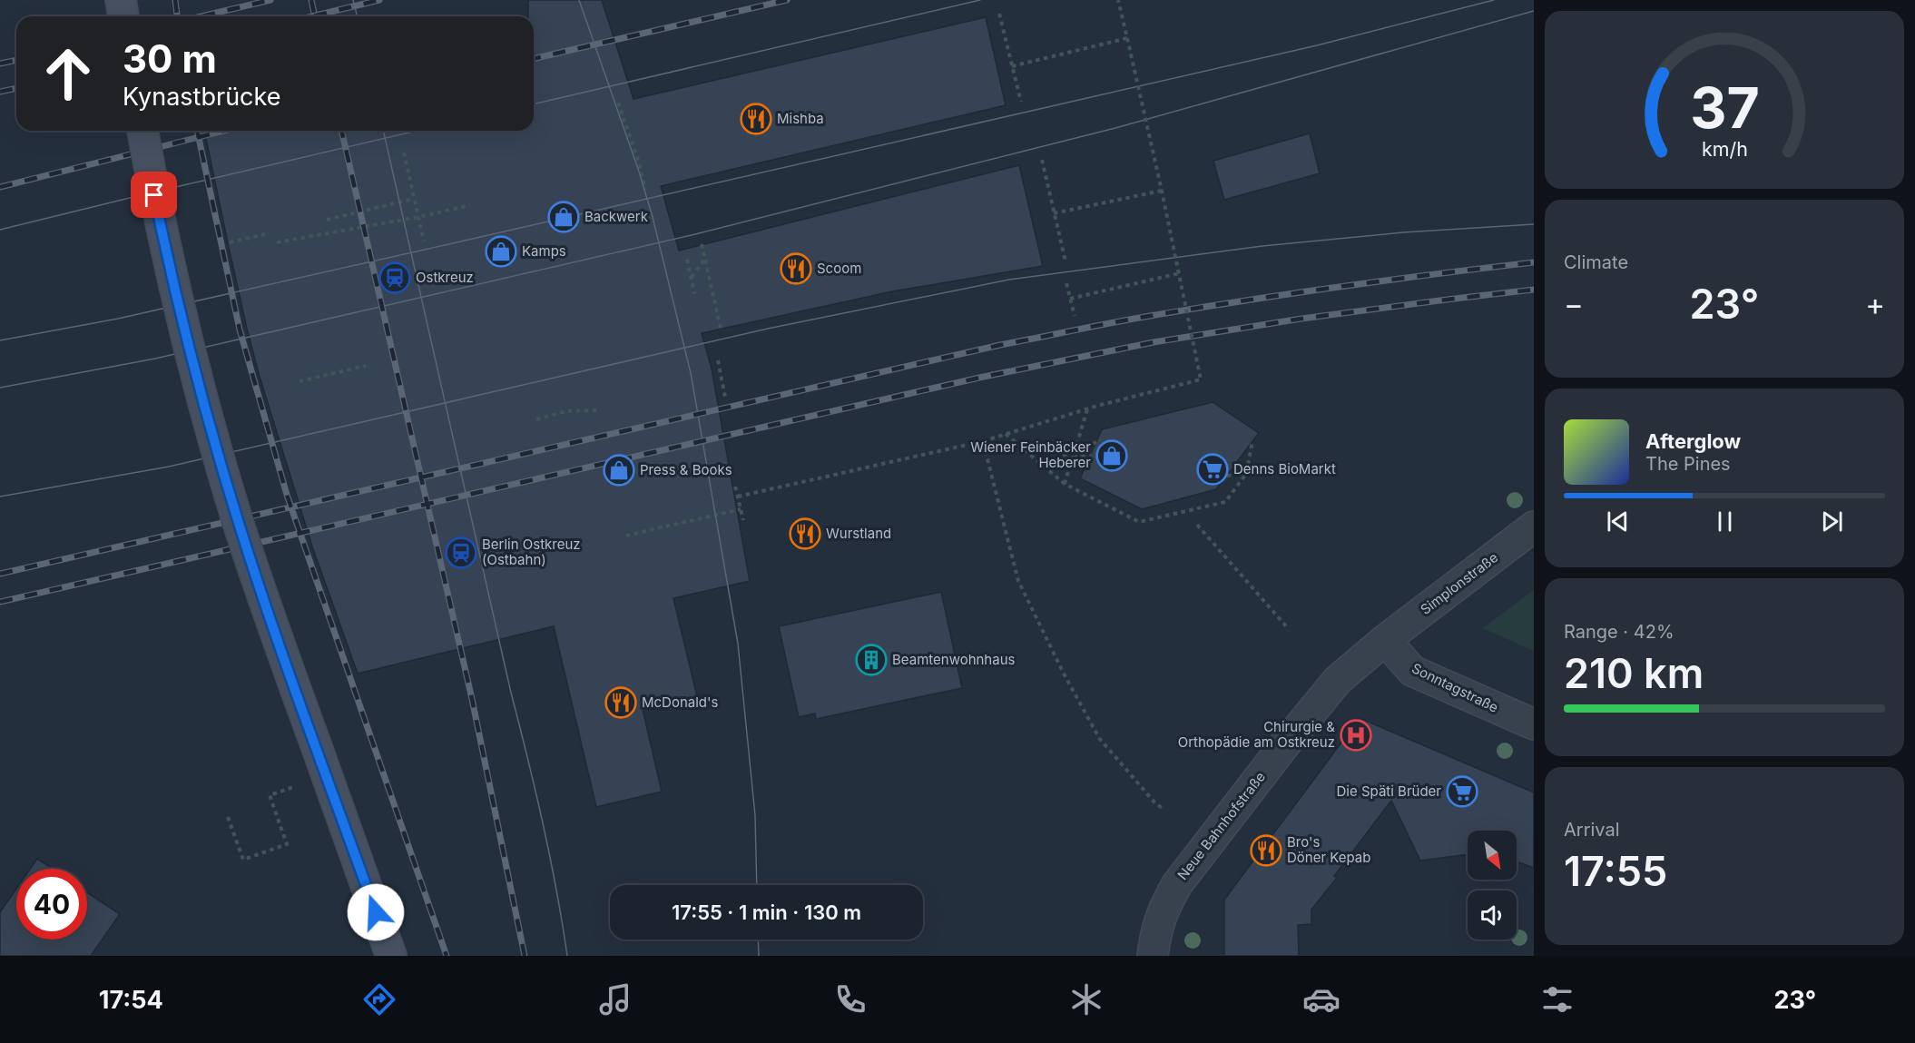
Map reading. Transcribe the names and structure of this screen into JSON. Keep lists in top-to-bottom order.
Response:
{
  "streets": {
    "street": ["Simplonstraße", "Sonntagstraße", "Neue Bahnhofstraße"]
  },
  "crossings": [
    ["Simplonstraße", "Sonntagstraße"],
    ["Simplonstraße", "Neue Bahnhofstraße"],
    ["Sonntagstraße", "Neue Bahnhofstraße"]
  ],
  "places": {
    "restaurant": [
      "Mishba",
      "Scoom",
      "Wurstland",
      "McDonald's",
      "Bro's Döner Kepab"
    ],
    "shop": [
      "Backwerk",
      "Kamps",
      "Wiener Feinbäcker Heberer",
      "Press & Books"
    ],
    "station": ["Ostkreuz", "Berlin Ostkreuz (Ostbahn)"],
    "supermarket": ["Denns BioMarkt", "Die Späti Brüder"],
    "building": ["Beamtenwohnhaus"],
    "hospital": ["Chirurgie & Orthopädie am Ostkreuz"]
  },
  "north": "bottom right",
  "page": {
    "turn": ["30 m", "Kynastbrücke"],
    "tile": [
      "Climate",
      ["Range · 42%", "210 km"],
      ["Arrival", "17:55"]
    ],
    "heat": ["−", "23°", "+"],
    "song": ["Afterglow", "The Pines"],
    "limit": "40",
    "trip": "17:55 · 1 min · 130 m",
    "tabs": ["17:54", "23°"],
    "gauge": ["37", "km/h"]
  }
}
